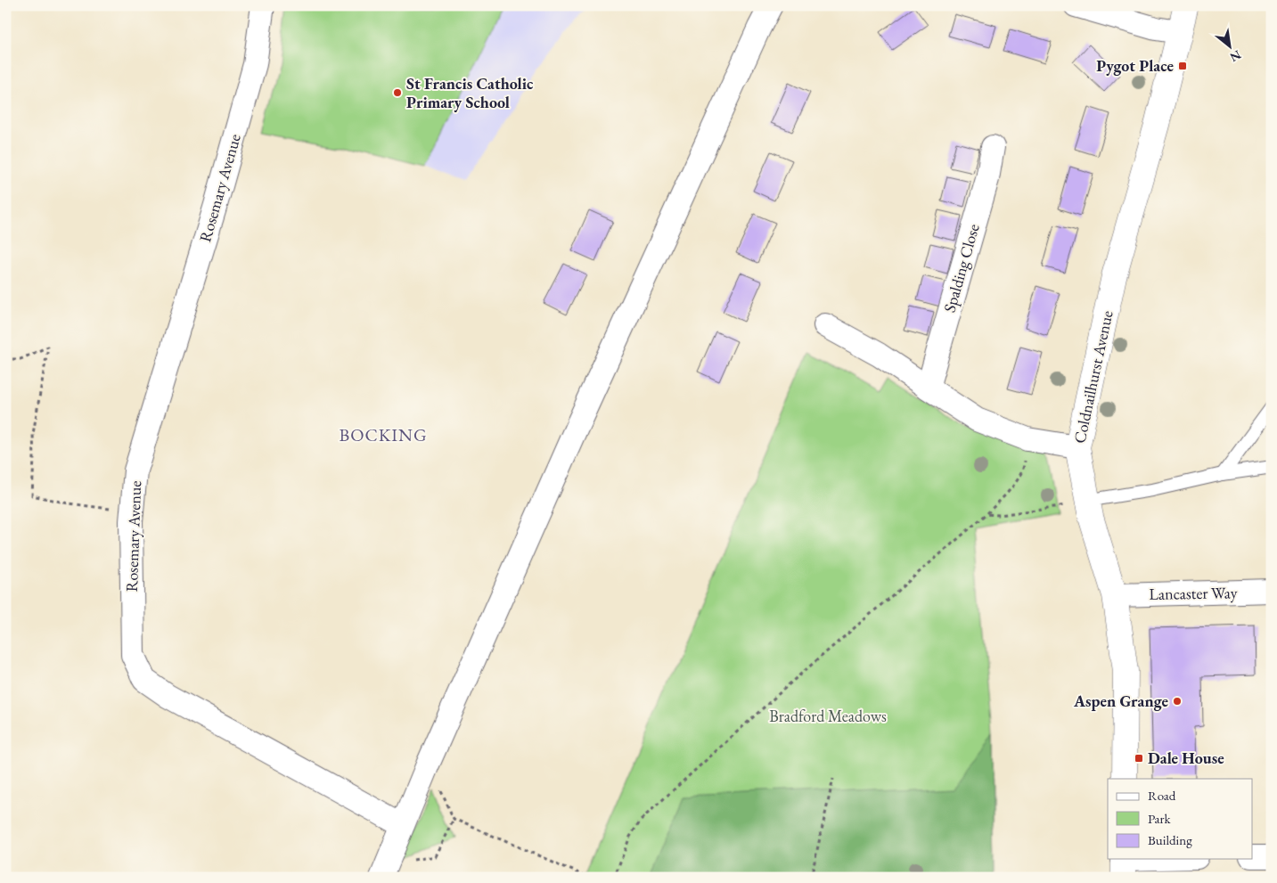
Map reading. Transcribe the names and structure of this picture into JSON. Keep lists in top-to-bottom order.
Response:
{
  "streets": {
    "street": [
      "Rosemary Avenue",
      "Spalding Close",
      "Coldnailhurst Avenue",
      "Lancaster Way"
    ]
  },
  "crossings": [
    ["Coldnailhurst Avenue", "Lancaster Way"]
  ],
  "districts": ["BOCKING"],
  "parks": ["Bradford Meadows"],
  "places": {
    "transit": ["Pygot Place", "Dale House"],
    "other": ["St Francis Catholic Primary School", "Aspen Grange"]
  },
  "legend": ["Road", "Park", "Building"],
  "north": "bottom right"
}
